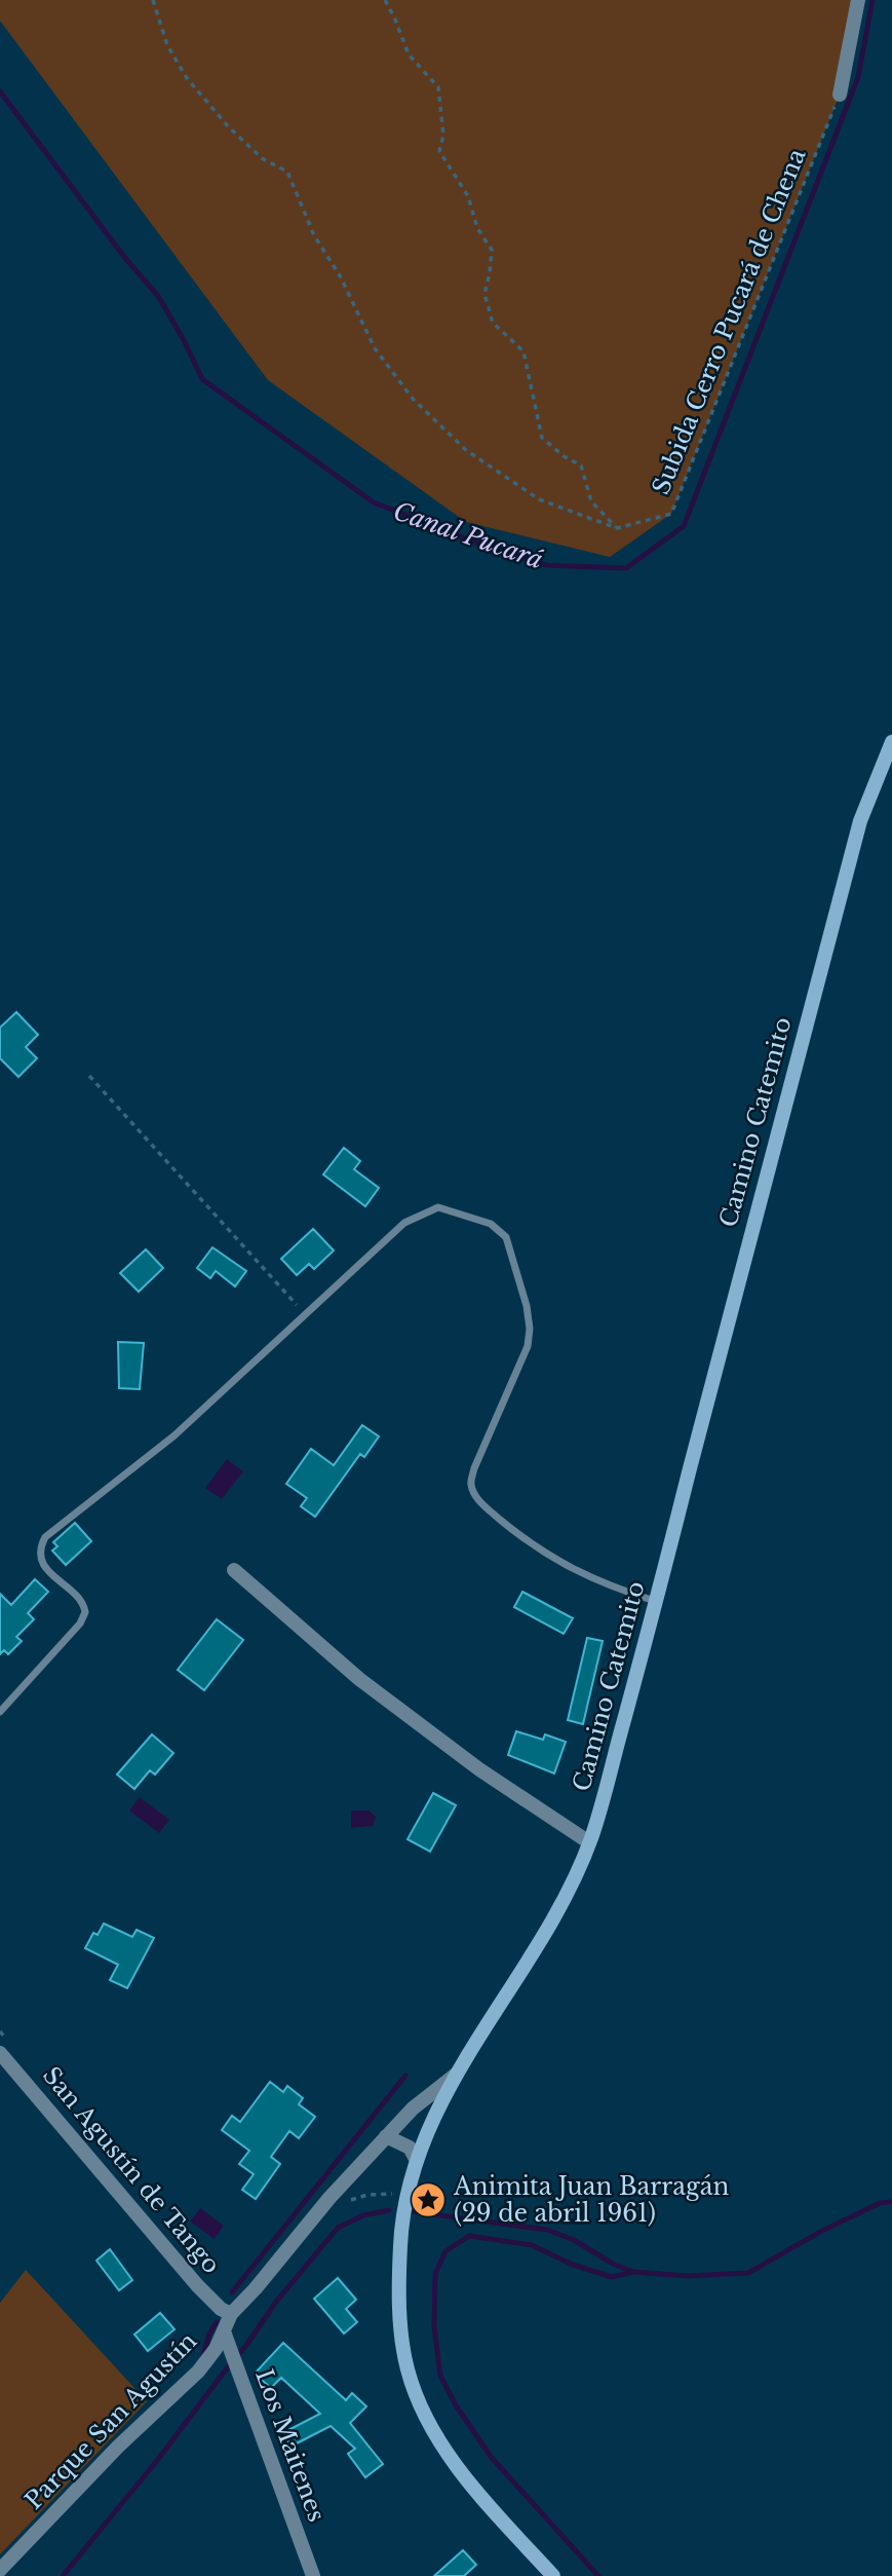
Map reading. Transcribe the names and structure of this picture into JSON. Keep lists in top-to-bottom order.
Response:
{
  "streets": {
    "main road": ["Camino Catemito"],
    "street": ["San Agustín de Tango", "Parque San Agustín", "Los Maitenes"],
    "path": ["Subida Cerro Pucará de Chena"]
  },
  "crossings": [
    ["Camino Catemito", "Parque San Agustín"],
    ["San Agustín de Tango", "Parque San Agustín"],
    ["Parque San Agustín", "Los Maitenes"]
  ],
  "water": ["Canal Pucará"],
  "places": {
    "place": ["Animita Juan Barragán (29 de abril 1961)"]
  }
}
